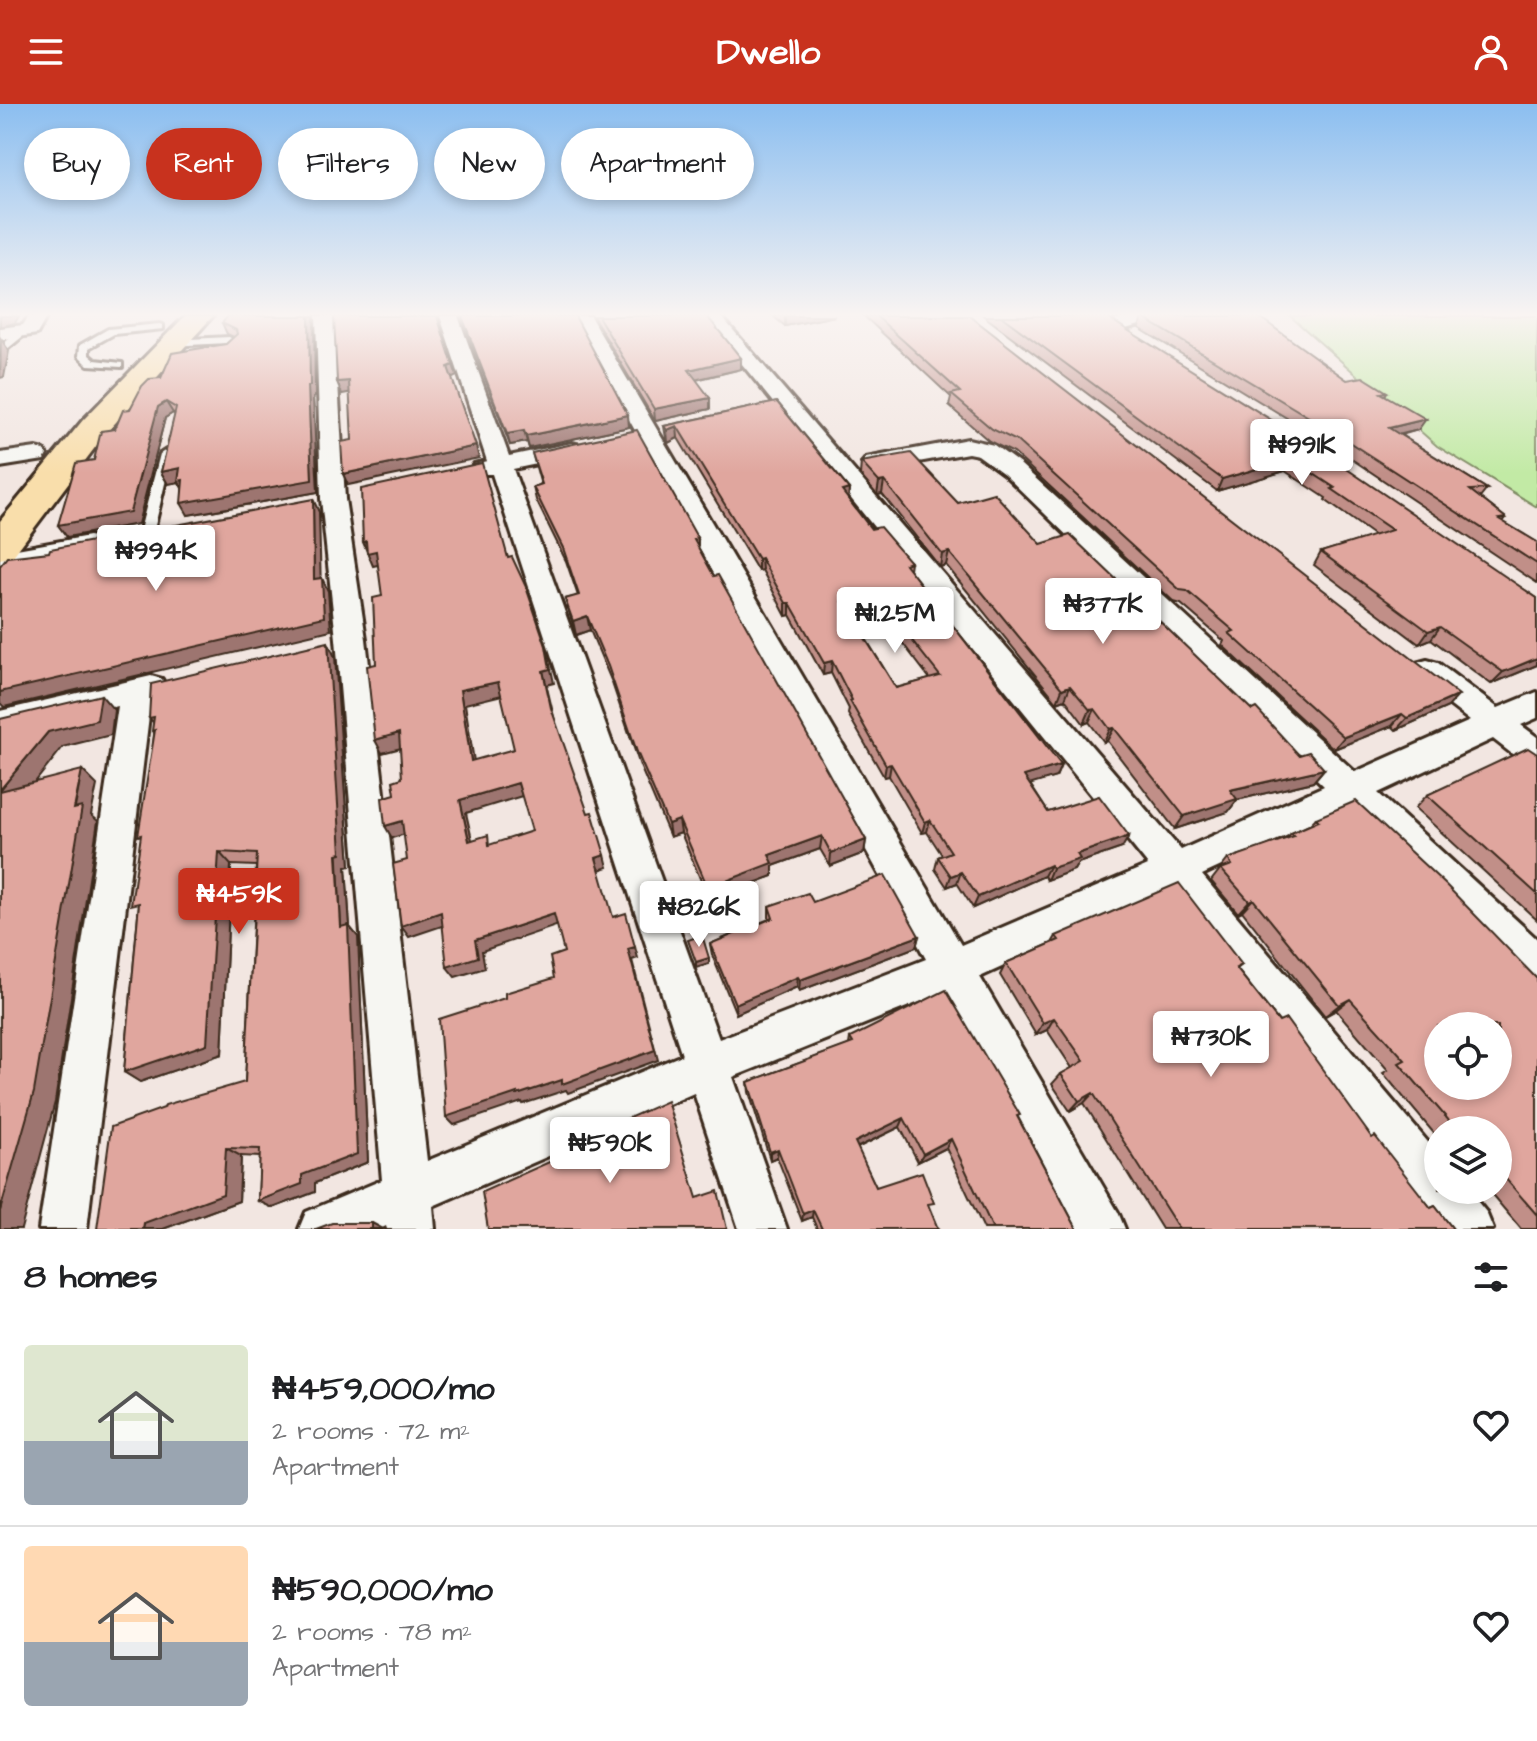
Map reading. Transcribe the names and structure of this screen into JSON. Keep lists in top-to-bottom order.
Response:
{
  "page": {
    "header": "Dwello",
    "chip": [
      "Buy",
      "Rent",
      "Filters",
      "New",
      "Apartment"
    ],
    "price": [
      "₦991K",
      "₦994K",
      "₦377K",
      "₦1.25M",
      "₦459K",
      "₦826K",
      "₦730K",
      "₦590K"
    ],
    "heading": "8 homes",
    "list": [
      {
        "name": "₦459,000/mo",
        "note": "2 rooms · 72 m² · Apartment"
      },
      {
        "name": "₦590,000/mo",
        "note": "2 rooms · 78 m² · Apartment"
      }
    ]
  }
}
